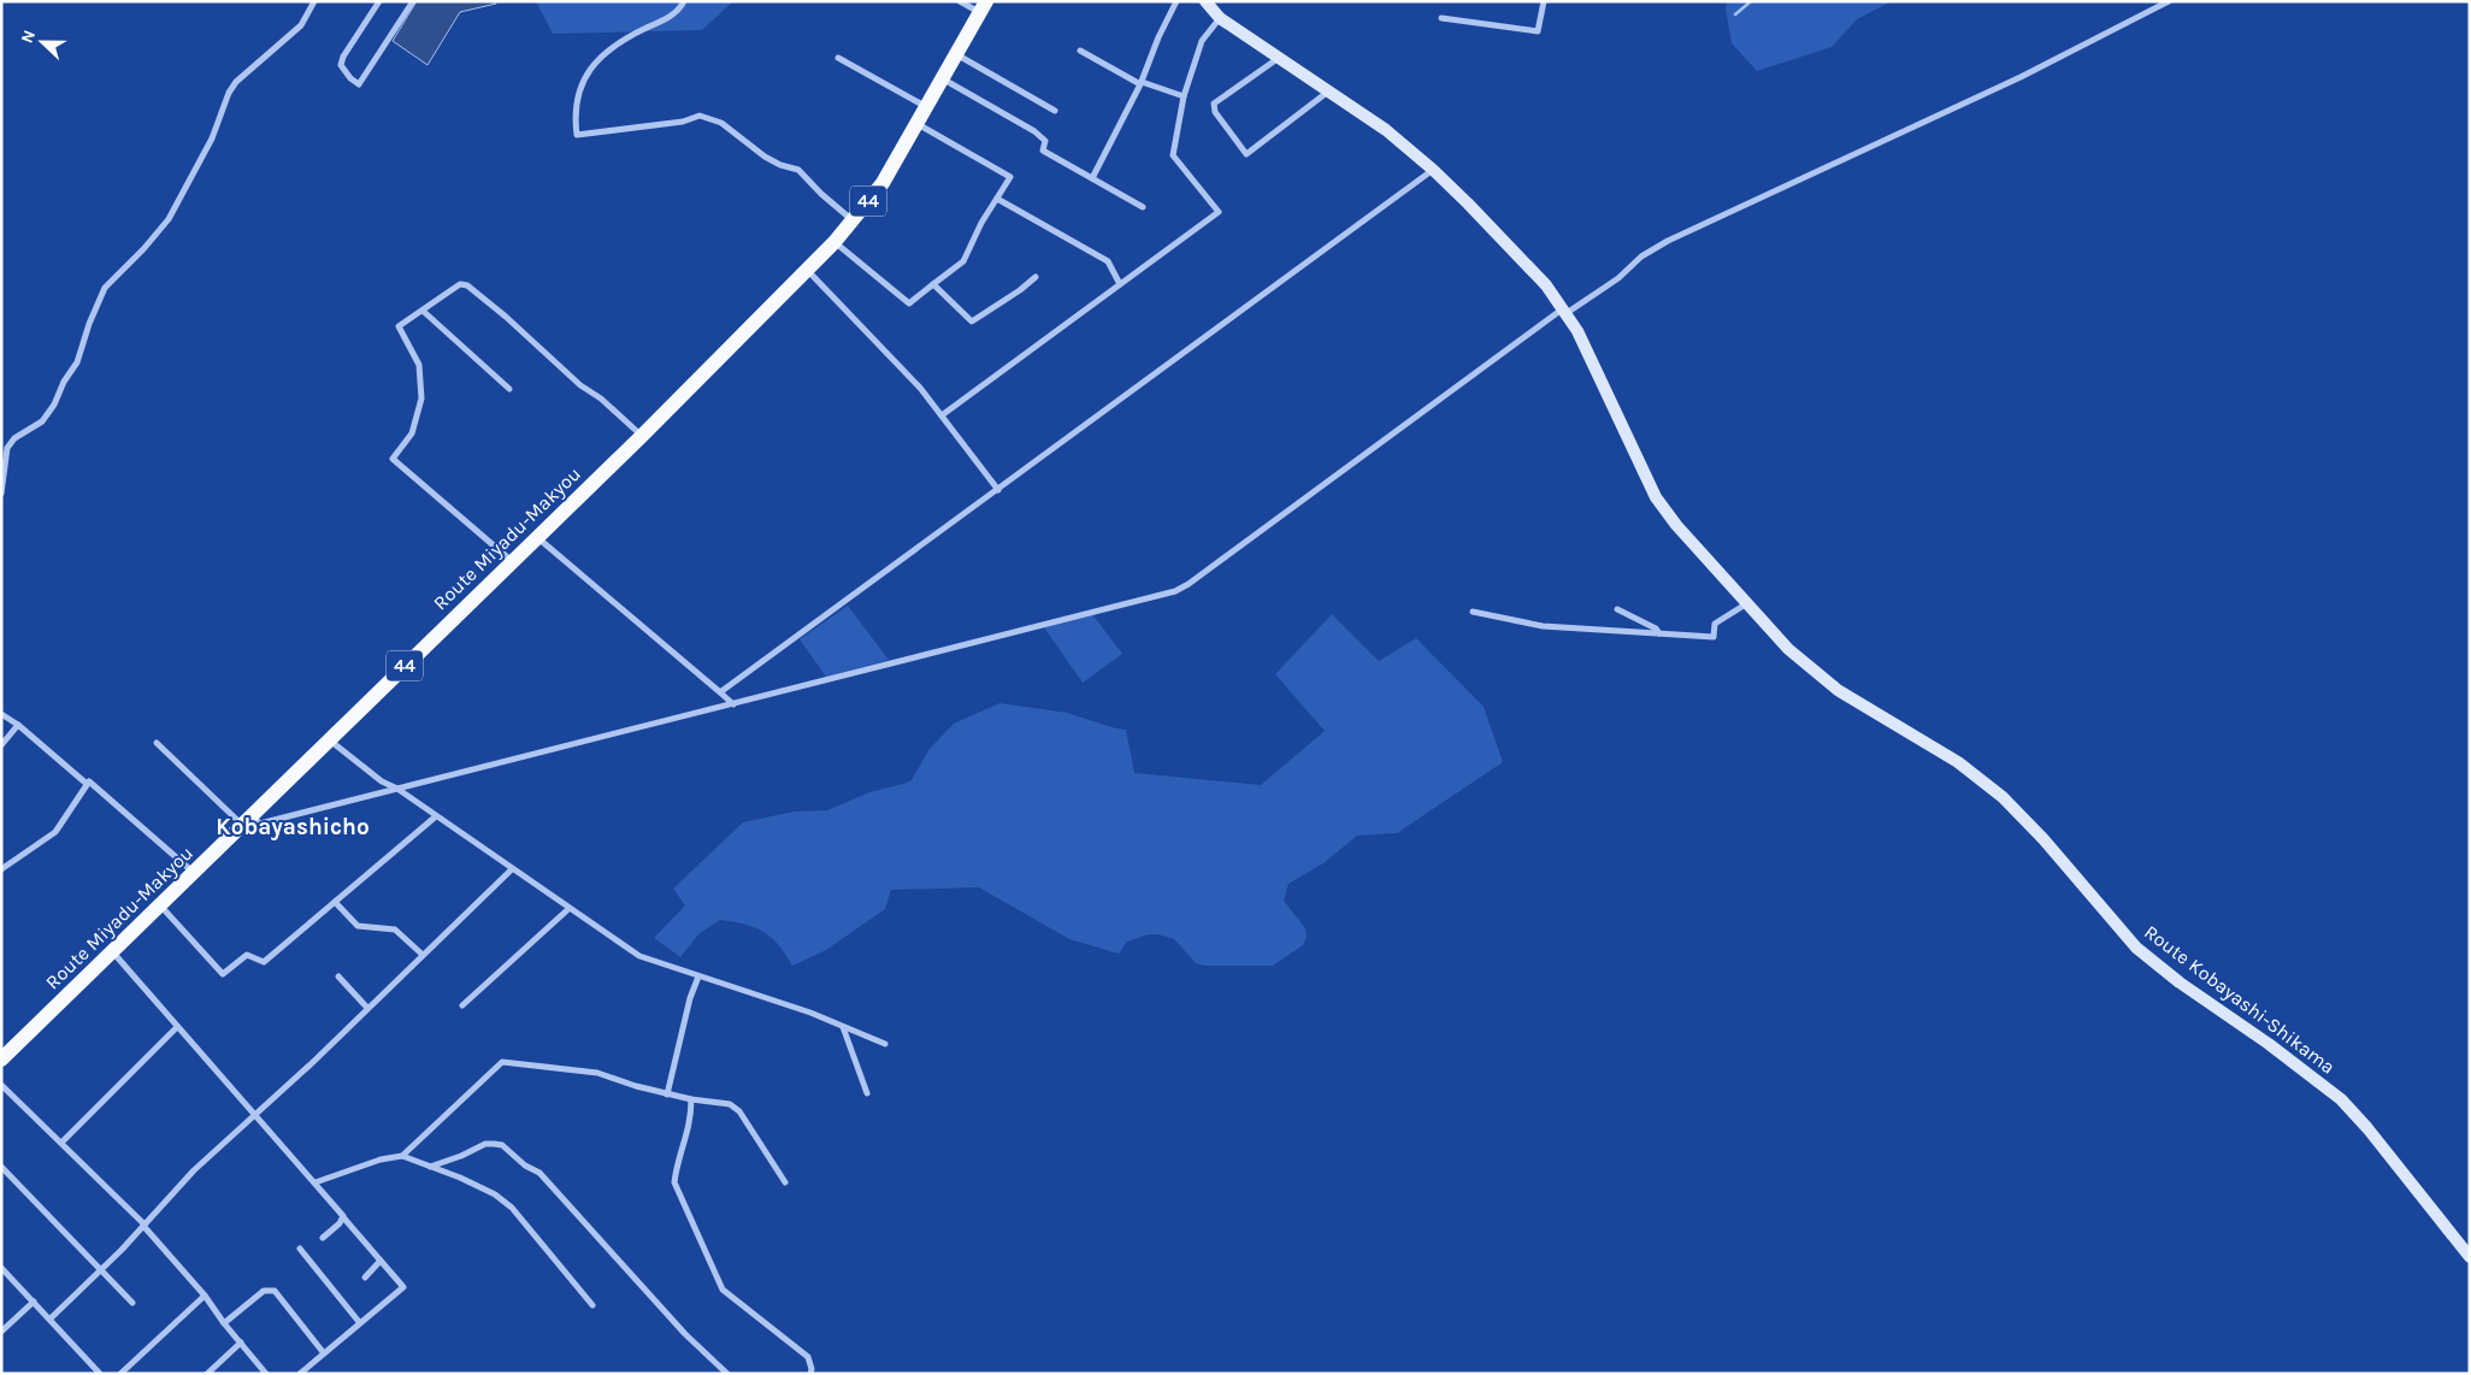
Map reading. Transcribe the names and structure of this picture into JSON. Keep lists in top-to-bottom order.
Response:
{
  "streets": {
    "main road": ["44", "Route Miyadu-Makyou", "Route Kobayashi-Shikama"]
  },
  "districts": ["Kobayashicho"],
  "north": "left"
}
